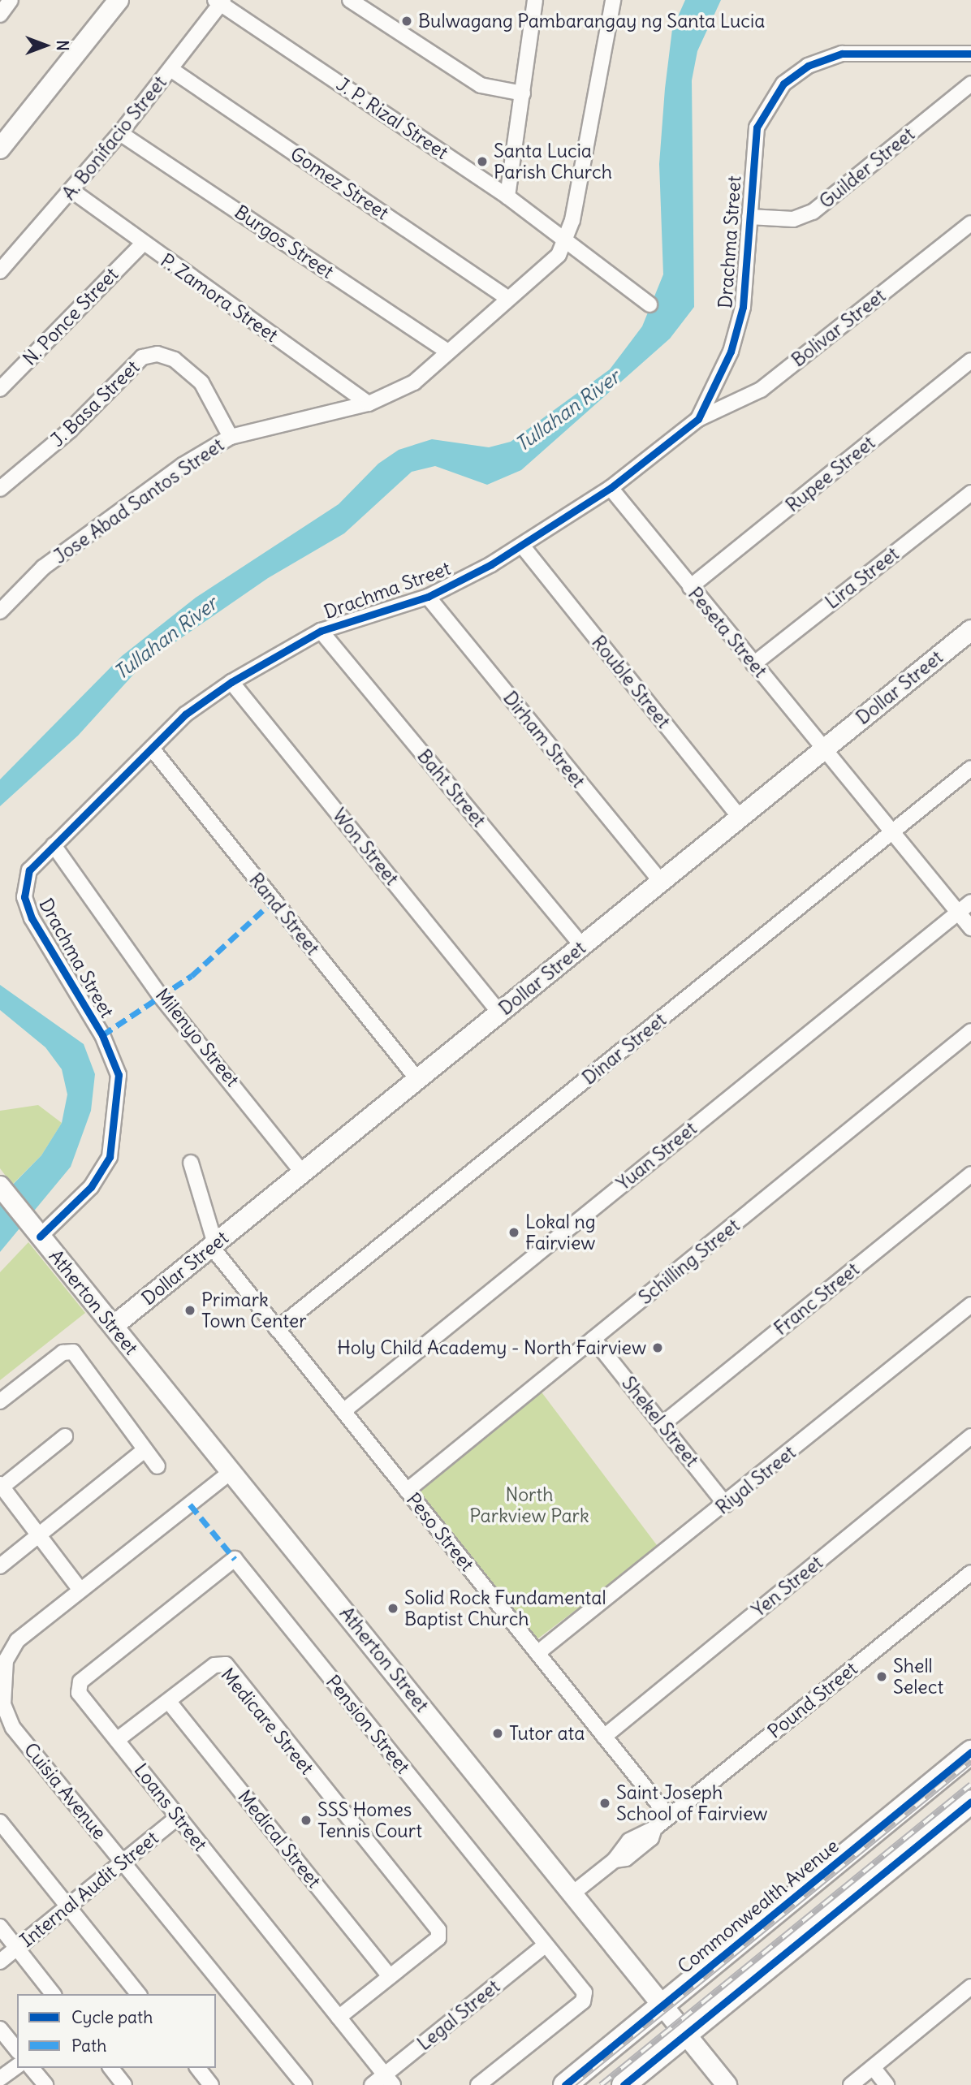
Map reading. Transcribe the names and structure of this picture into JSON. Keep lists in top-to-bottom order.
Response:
{
  "streets": {
    "main road": ["Commonwealth Avenue"],
    "street": [
      "J. P. Rizal Street",
      "A. Bonifacio Street",
      "Guilder Street",
      "Gomez Street",
      "Burgos Street",
      "Drachma Street",
      "P. Zamora Street",
      "N. Ponce Street",
      "Bolivar Street",
      "J. Basa Street",
      "Rupee Street",
      "Jose Abad Santos Street",
      "Lira Street",
      "Peseta Street",
      "Rouble Street",
      "Dollar Street",
      "Dirham Street",
      "Baht Street",
      "Won Street",
      "Rand Street",
      "Milenyo Street",
      "Dinar Street",
      "Yuan Street",
      "Schilling Street",
      "Franc Street",
      "Atherton Street",
      "Shekel Street",
      "Riyal Street",
      "Peso Street",
      "Yen Street",
      "Pound Street",
      "Medicare Street",
      "Pension Street",
      "Cuisia Avenue",
      "Loans Street",
      "Medical Street",
      "Internal Audit Street",
      "Legal Street"
    ]
  },
  "crossings": [
    ["J. P. Rizal Street", "A. Bonifacio Street"],
    ["J. P. Rizal Street", "Jose Abad Santos Street"],
    ["A. Bonifacio Street", "Gomez Street"],
    ["A. Bonifacio Street", "Burgos Street"],
    ["A. Bonifacio Street", "P. Zamora Street"],
    ["Guilder Street", "Drachma Street"],
    ["Gomez Street", "Jose Abad Santos Street"],
    ["Burgos Street", "Jose Abad Santos Street"],
    ["Drachma Street", "Bolivar Street"],
    ["Drachma Street", "Peseta Street"],
    ["Drachma Street", "Rouble Street"],
    ["Drachma Street", "Dirham Street"],
    ["Drachma Street", "Baht Street"],
    ["Drachma Street", "Won Street"],
    ["Drachma Street", "Rand Street"],
    ["Drachma Street", "Milenyo Street"],
    ["Drachma Street", "Atherton Street"],
    ["P. Zamora Street", "N. Ponce Street"],
    ["P. Zamora Street", "Jose Abad Santos Street"],
    ["J. Basa Street", "Jose Abad Santos Street"],
    ["Rupee Street", "Peseta Street"],
    ["Lira Street", "Peseta Street"],
    ["Peseta Street", "Dollar Street"],
    ["Peseta Street", "Dinar Street"],
    ["Peseta Street", "Yuan Street"],
    ["Rouble Street", "Dollar Street"],
    ["Dollar Street", "Dirham Street"],
    ["Dollar Street", "Baht Street"],
    ["Dollar Street", "Won Street"],
    ["Dollar Street", "Rand Street"],
    ["Dollar Street", "Milenyo Street"],
    ["Dollar Street", "Atherton Street"],
    ["Dollar Street", "Peso Street"],
    ["Dinar Street", "Peso Street"],
    ["Yuan Street", "Peso Street"],
    ["Schilling Street", "Shekel Street"],
    ["Schilling Street", "Peso Street"],
    ["Franc Street", "Shekel Street"],
    ["Atherton Street", "Pound Street"],
    ["Atherton Street", "Cuisia Avenue"],
    ["Atherton Street", "Commonwealth Avenue"],
    ["Shekel Street", "Riyal Street"],
    ["Riyal Street", "Peso Street"],
    ["Peso Street", "Yen Street"],
    ["Peso Street", "Pound Street"],
    ["Medicare Street", "Loans Street"],
    ["Medicare Street", "Medical Street"],
    ["Pension Street", "Loans Street"],
    ["Pension Street", "Legal Street"],
    ["Cuisia Avenue", "Internal Audit Street"],
    ["Loans Street", "Internal Audit Street"],
    ["Loans Street", "Legal Street"]
  ],
  "water": ["Tullahan River"],
  "parks": ["North Parkview Park"],
  "places": [
    "Bulwagang Pambarangay ng Santa Lucia",
    "Santa Lucia Parish Church",
    "Lokal ng Fairview",
    "Primark Town Center",
    "Holy Child Academy - North Fairview",
    "Solid Rock Fundamental Baptist Church",
    "Shell Select",
    "Tutor ata",
    "Saint Joseph School of Fairview",
    "SSS Homes Tennis Court"
  ],
  "legend": ["Cycle path", "Path"],
  "north": "right"
}
